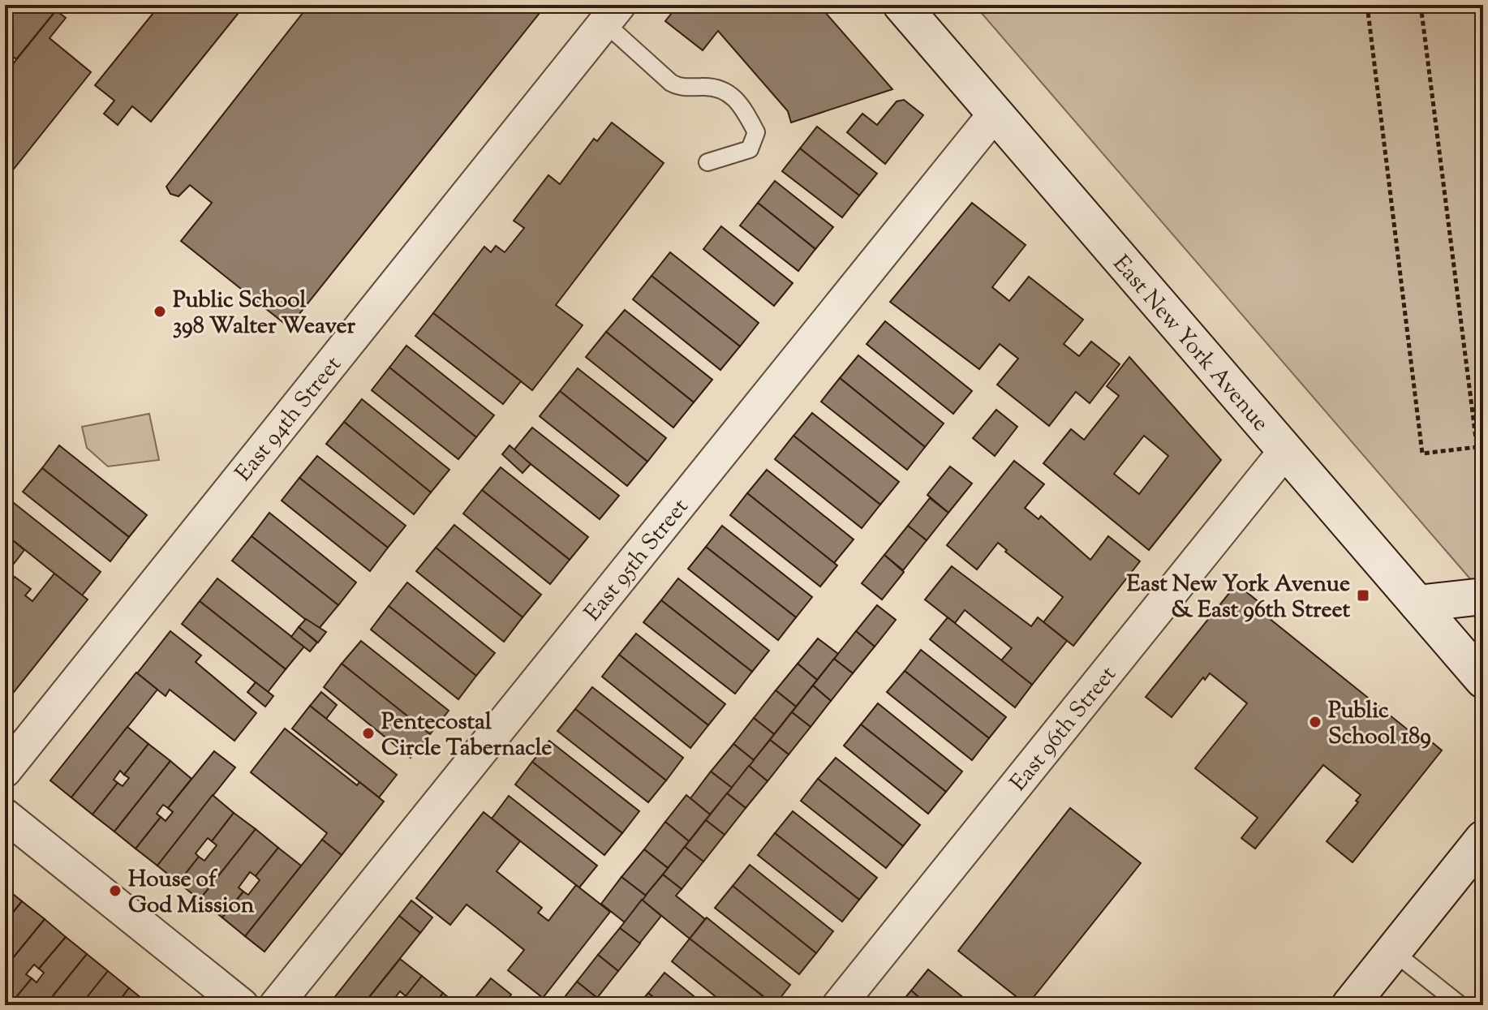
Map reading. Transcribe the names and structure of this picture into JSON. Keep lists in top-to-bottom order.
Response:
{
  "streets": {
    "main road": ["East New York Avenue"],
    "street": ["East 94th Street", "East 95th Street", "East 96th Street"]
  },
  "crossings": [
    ["East New York Avenue", "East 95th Street"],
    ["East New York Avenue", "East 96th Street"]
  ],
  "places": {
    "other": [
      "Public School 398 Walter Weaver",
      "Public School 189",
      "Pentecostal Circle Tabernacle",
      "House of God Mission"
    ],
    "transit": ["East New York Avenue & East 96th Street"]
  }
}
